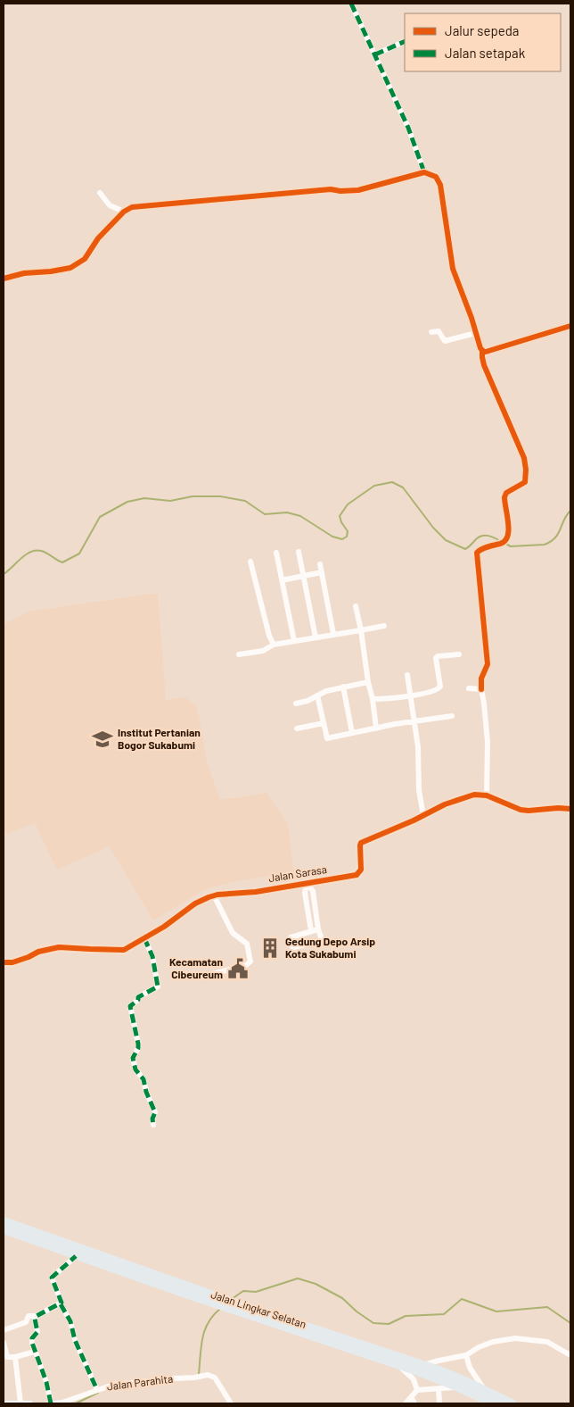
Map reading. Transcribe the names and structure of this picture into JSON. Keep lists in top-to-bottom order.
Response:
{
  "streets": {
    "main road": ["Jalan Lingkar Selatan"],
    "street": ["Jalan Sarasa", "Jalan Parahita"]
  },
  "places": {
    "school or university": ["Institut Pertanian Bogor Sukabumi"],
    "building": ["Gedung Depo Arsip Kota Sukabumi"],
    "public building": ["Kecamatan Cibeureum"]
  },
  "legend": ["Jalur sepeda", "Jalan setapak"]
}
